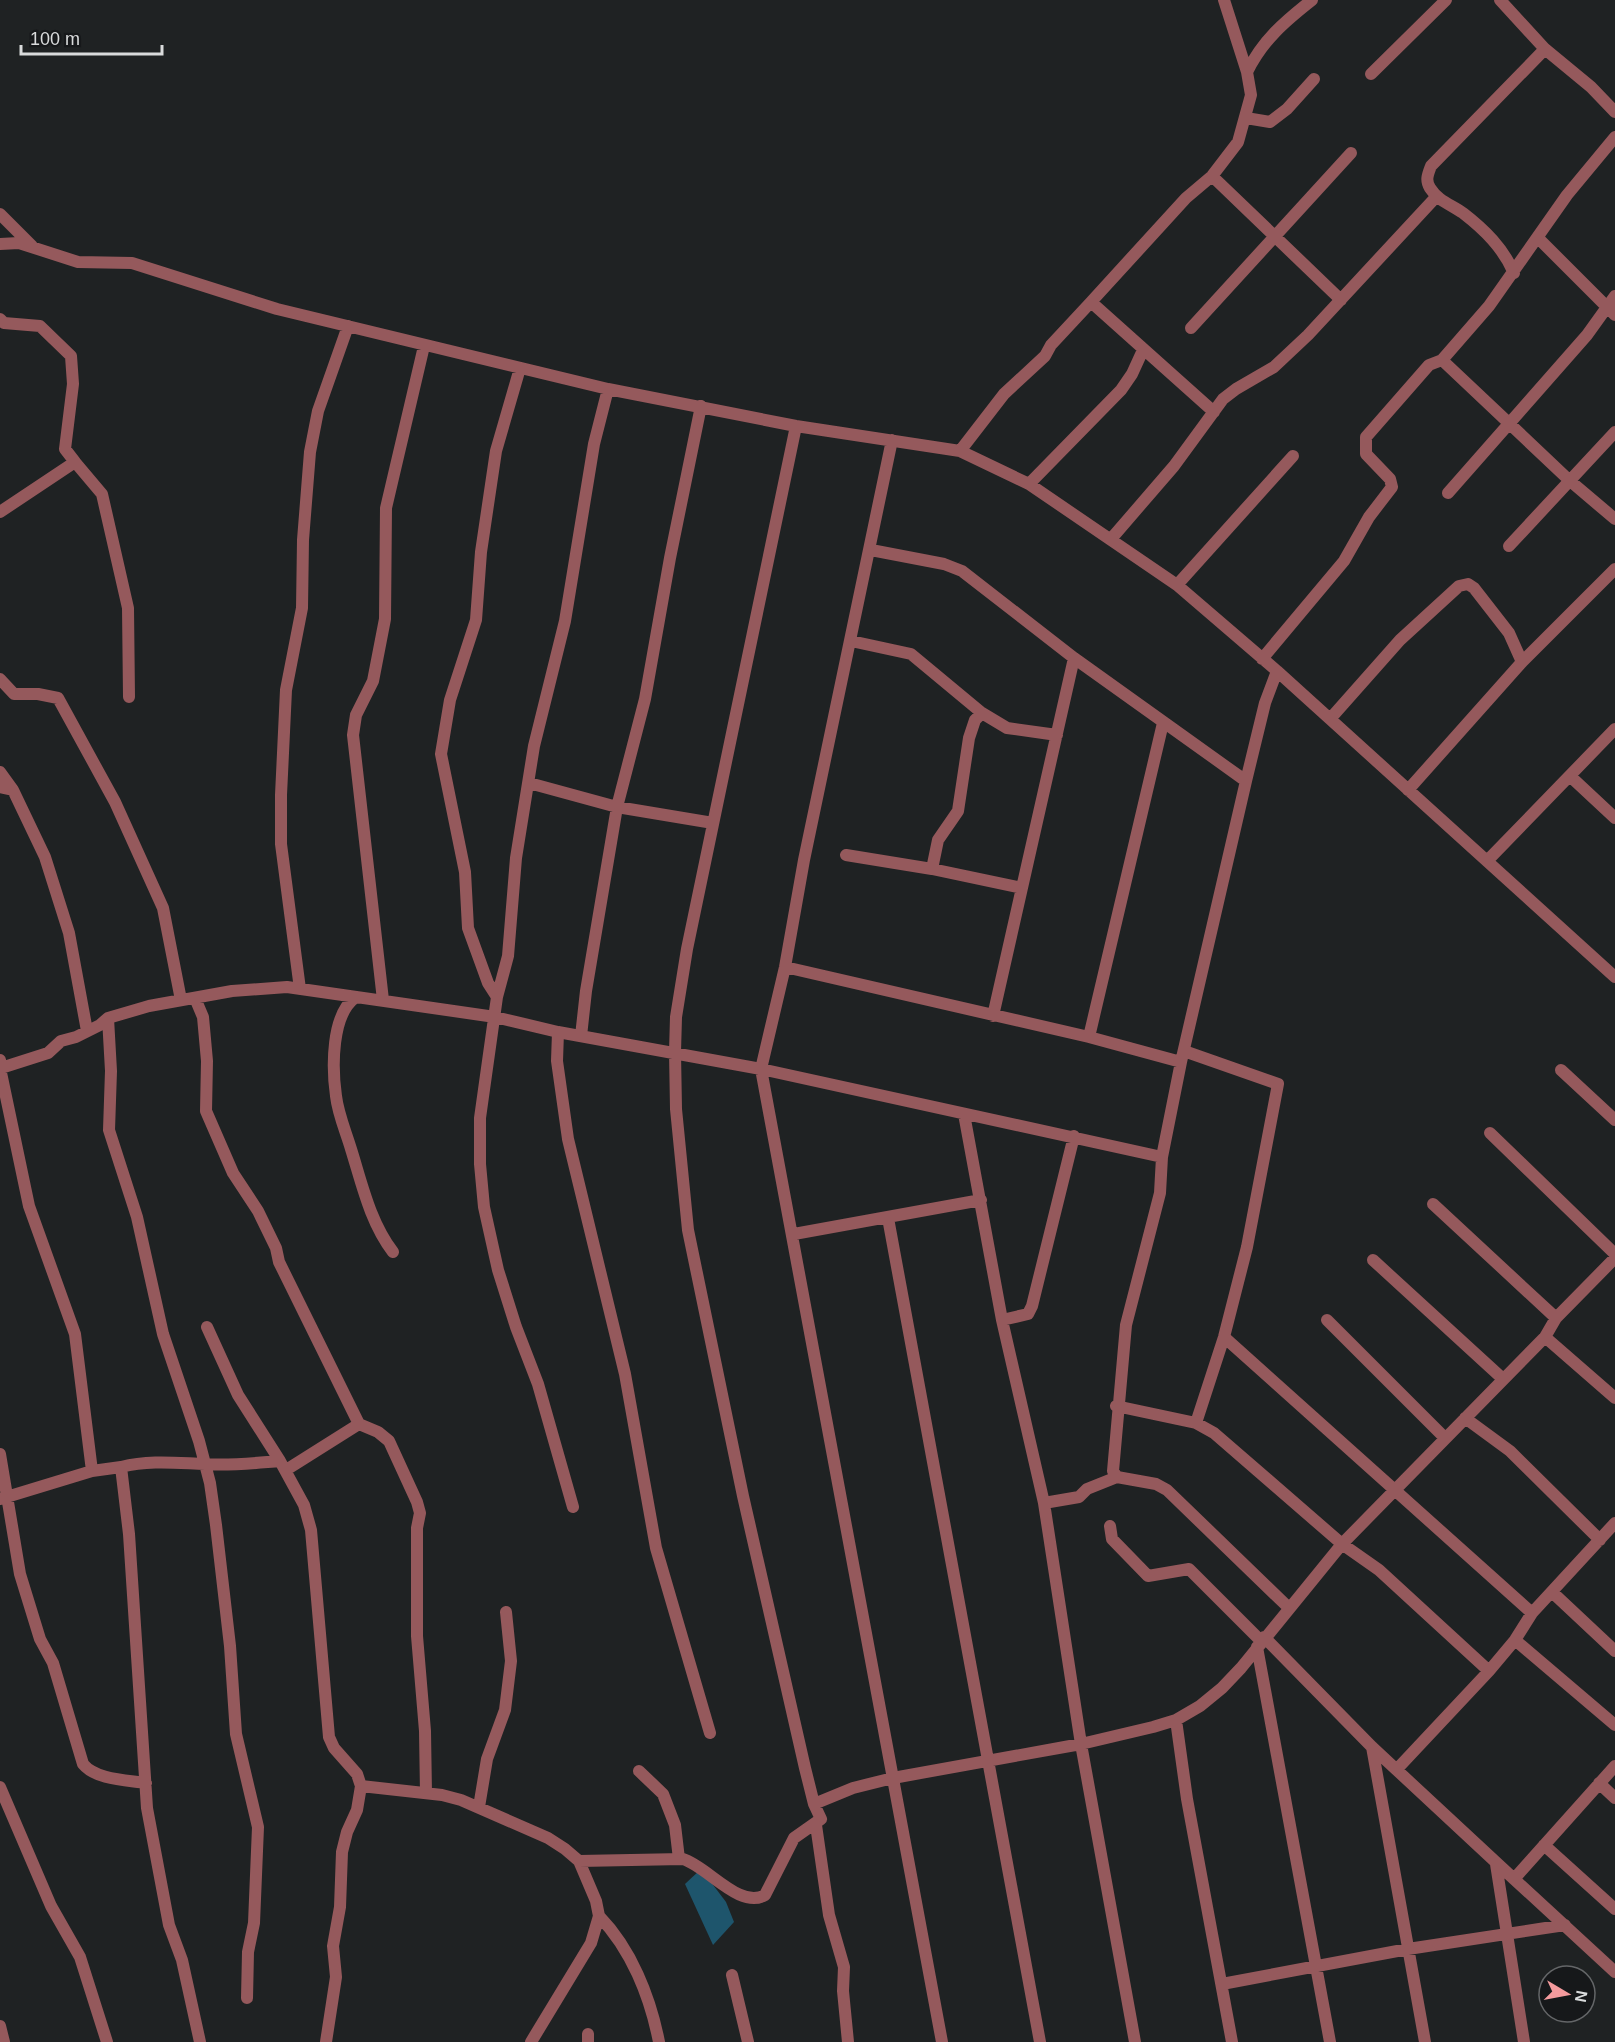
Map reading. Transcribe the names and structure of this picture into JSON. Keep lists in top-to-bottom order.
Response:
{
  "scale_bar": "100 m",
  "north": "right"
}
